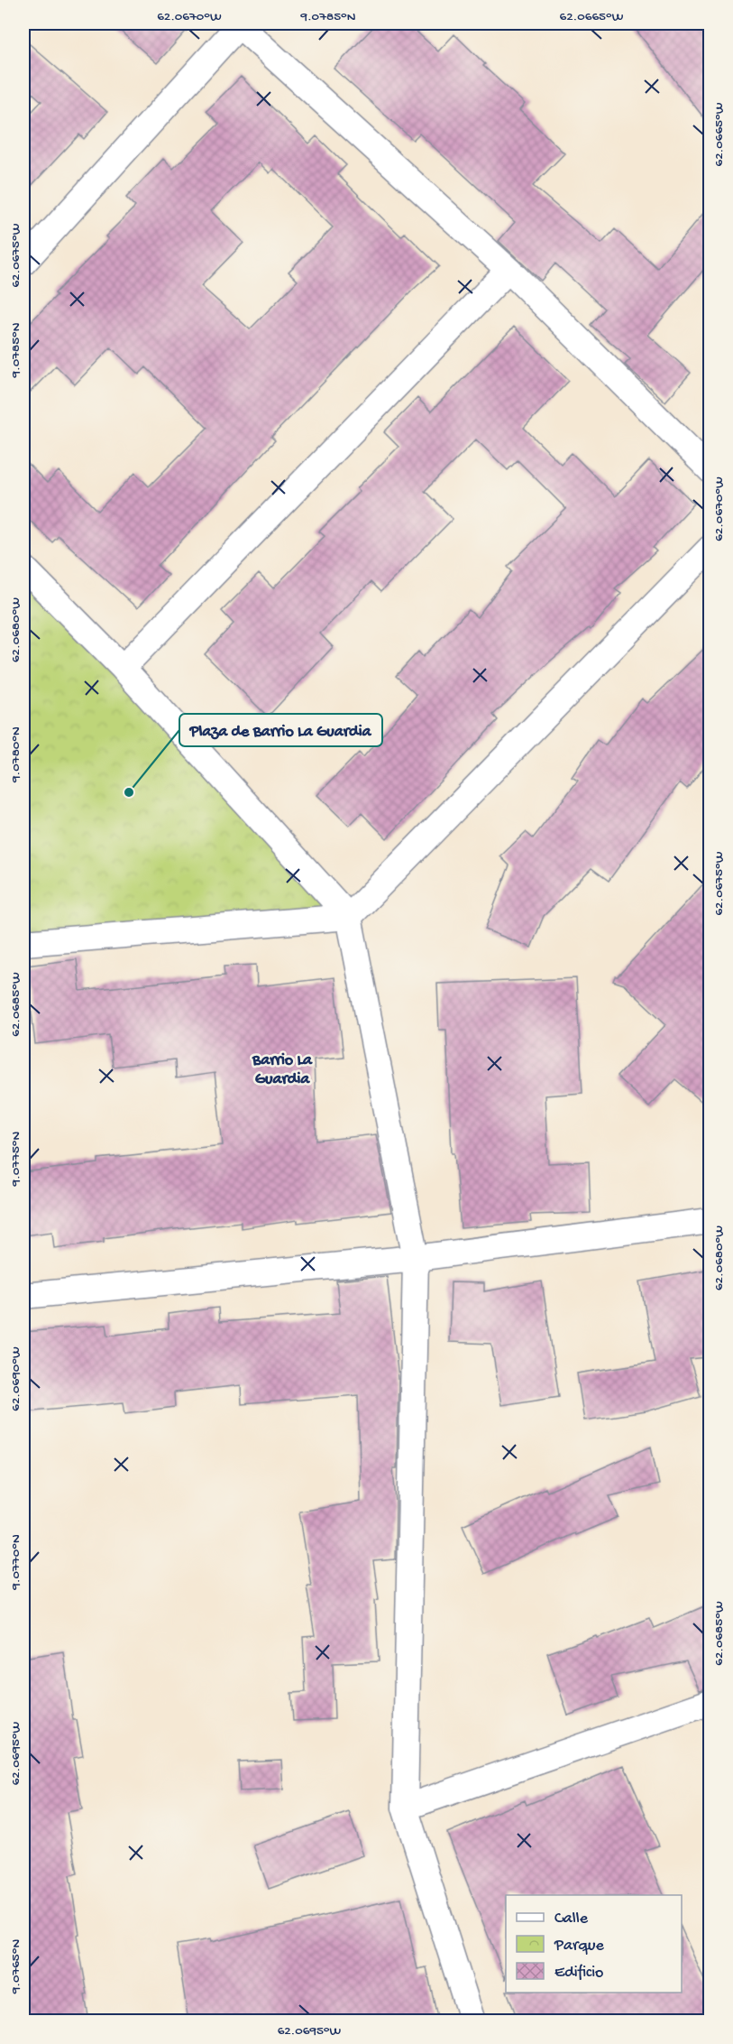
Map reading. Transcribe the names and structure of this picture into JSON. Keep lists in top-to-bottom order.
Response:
{
  "districts": ["Barrio La Guardia"],
  "places": ["Plaza de Barrio La Guardia"],
  "legend": ["Calle", "Parque", "Edificio"],
  "coordinates": [
    "62.0670°W",
    "9.0785°N",
    "62.0665°W",
    "62.0675°W",
    "62.0680°W",
    "9.0780°N",
    "62.0685°W",
    "9.0775°N",
    "62.0690°W",
    "9.0770°N",
    "62.0695°W",
    "9.0765°N"
  ]
}
